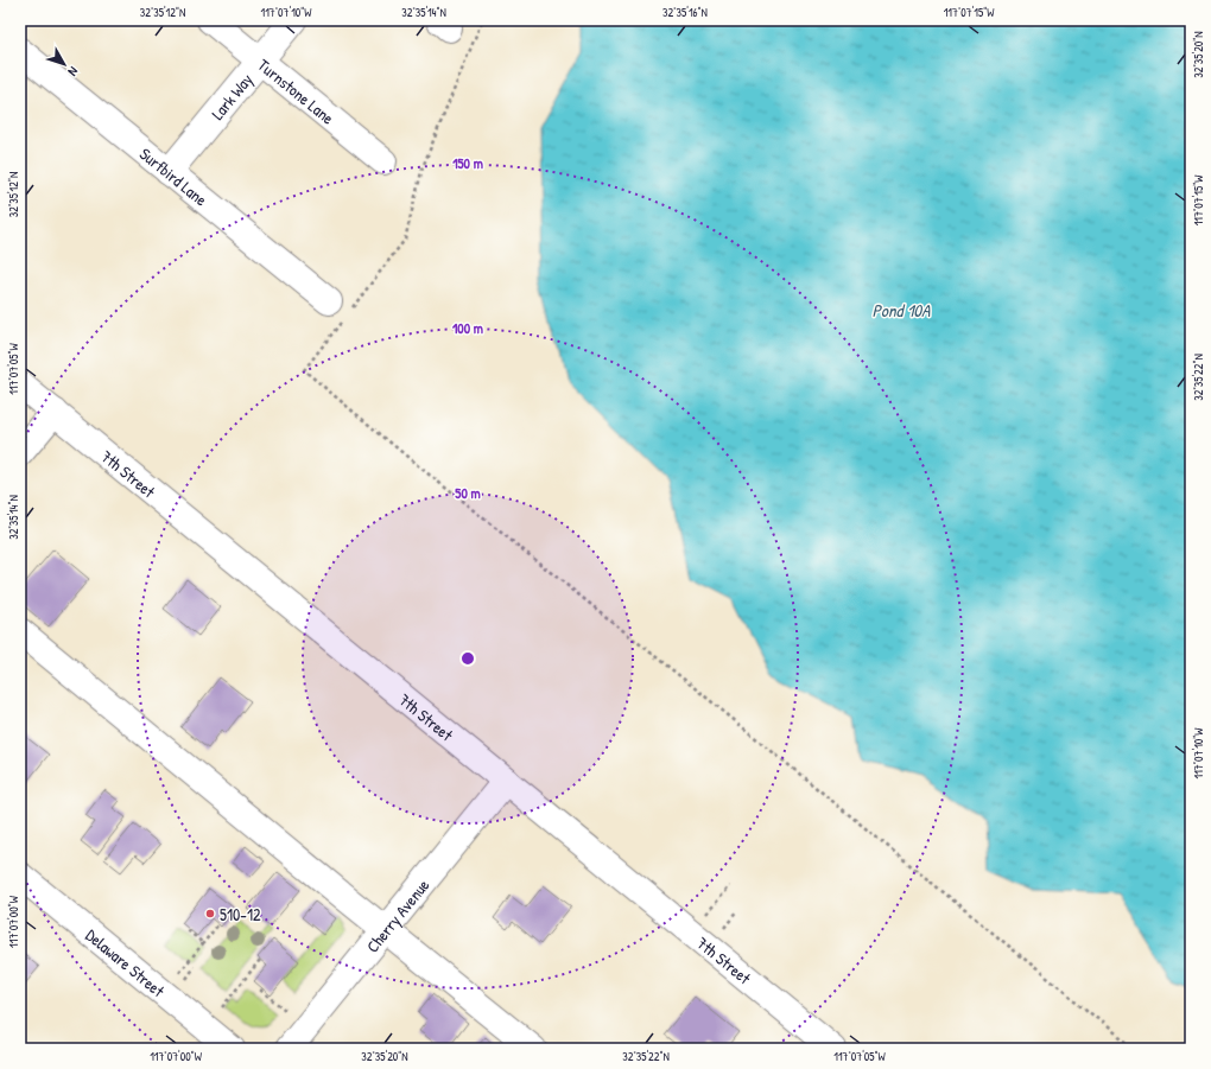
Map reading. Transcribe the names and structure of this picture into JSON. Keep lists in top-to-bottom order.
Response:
{
  "streets": {
    "street": [
      "Turnstone Lane",
      "Lark Way",
      "Surfbird Lane",
      "7th Street",
      "Cherry Avenue",
      "Delaware Street"
    ]
  },
  "crossings": [
    ["Turnstone Lane", "Lark Way"],
    ["Lark Way", "Surfbird Lane"],
    ["7th Street", "Cherry Avenue"]
  ],
  "water": ["Pond 10A"],
  "places": ["510-12"],
  "north": "bottom right",
  "coordinates": [
    "32°35'12\"N",
    "117°07'10\"W",
    "32°35'14\"N",
    "32°35'16\"N",
    "117°07'15\"W",
    "32°35'20\"N",
    "117°07'05\"W",
    "32°35'22\"N",
    "117°07'00\"W"
  ],
  "rings": ["150 m", "100 m", "50 m"]
}
